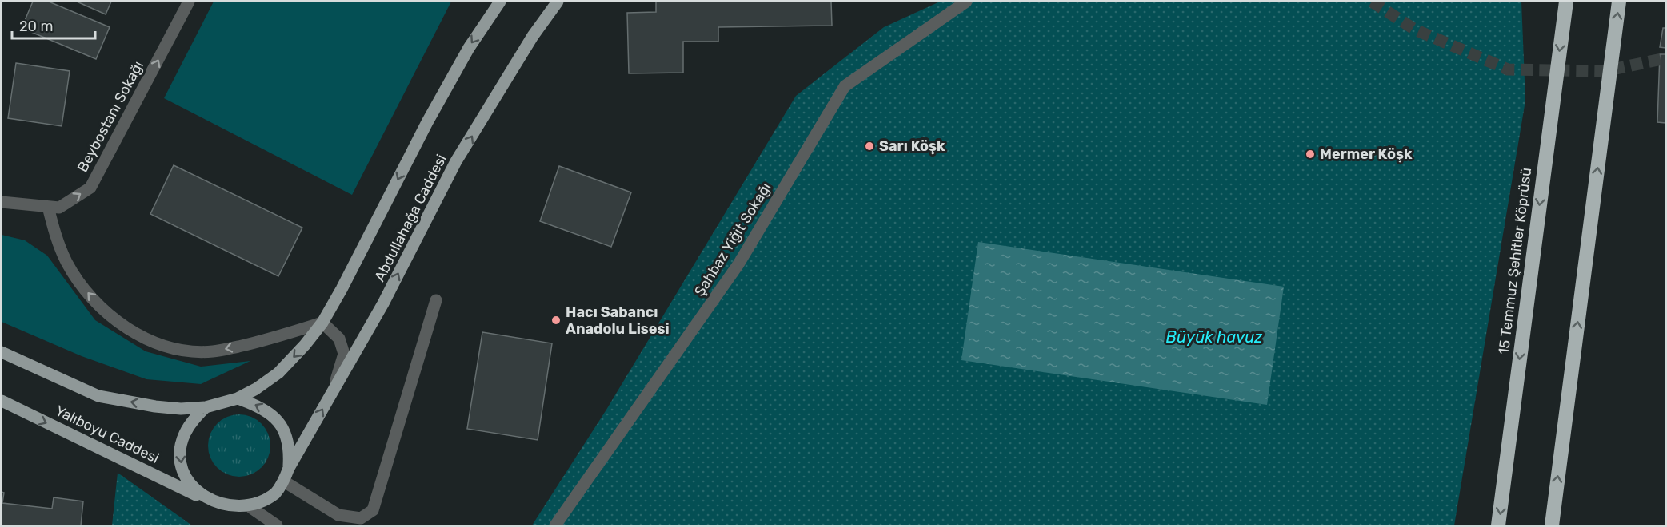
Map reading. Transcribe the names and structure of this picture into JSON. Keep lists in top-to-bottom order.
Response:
{
  "streets": {
    "highway": ["15 Temmuz Şehitler Köprüsü"],
    "main road": ["Abdullahağa Caddesi", "Yalıboyu Caddesi"],
    "street": ["Beybostanı Sokağı", "Şahbaz Yiğit Sokağı"]
  },
  "crossings": [
    ["Abdullahağa Caddesi", "Yalıboyu Caddesi"]
  ],
  "one_way": ["Beybostanı Sokağı"],
  "water": ["Büyük havuz"],
  "places": ["Sarı Köşk", "Mermer Köşk", "Hacı Sabancı Anadolu Lisesi"],
  "scale_bar": "20 m"
}
